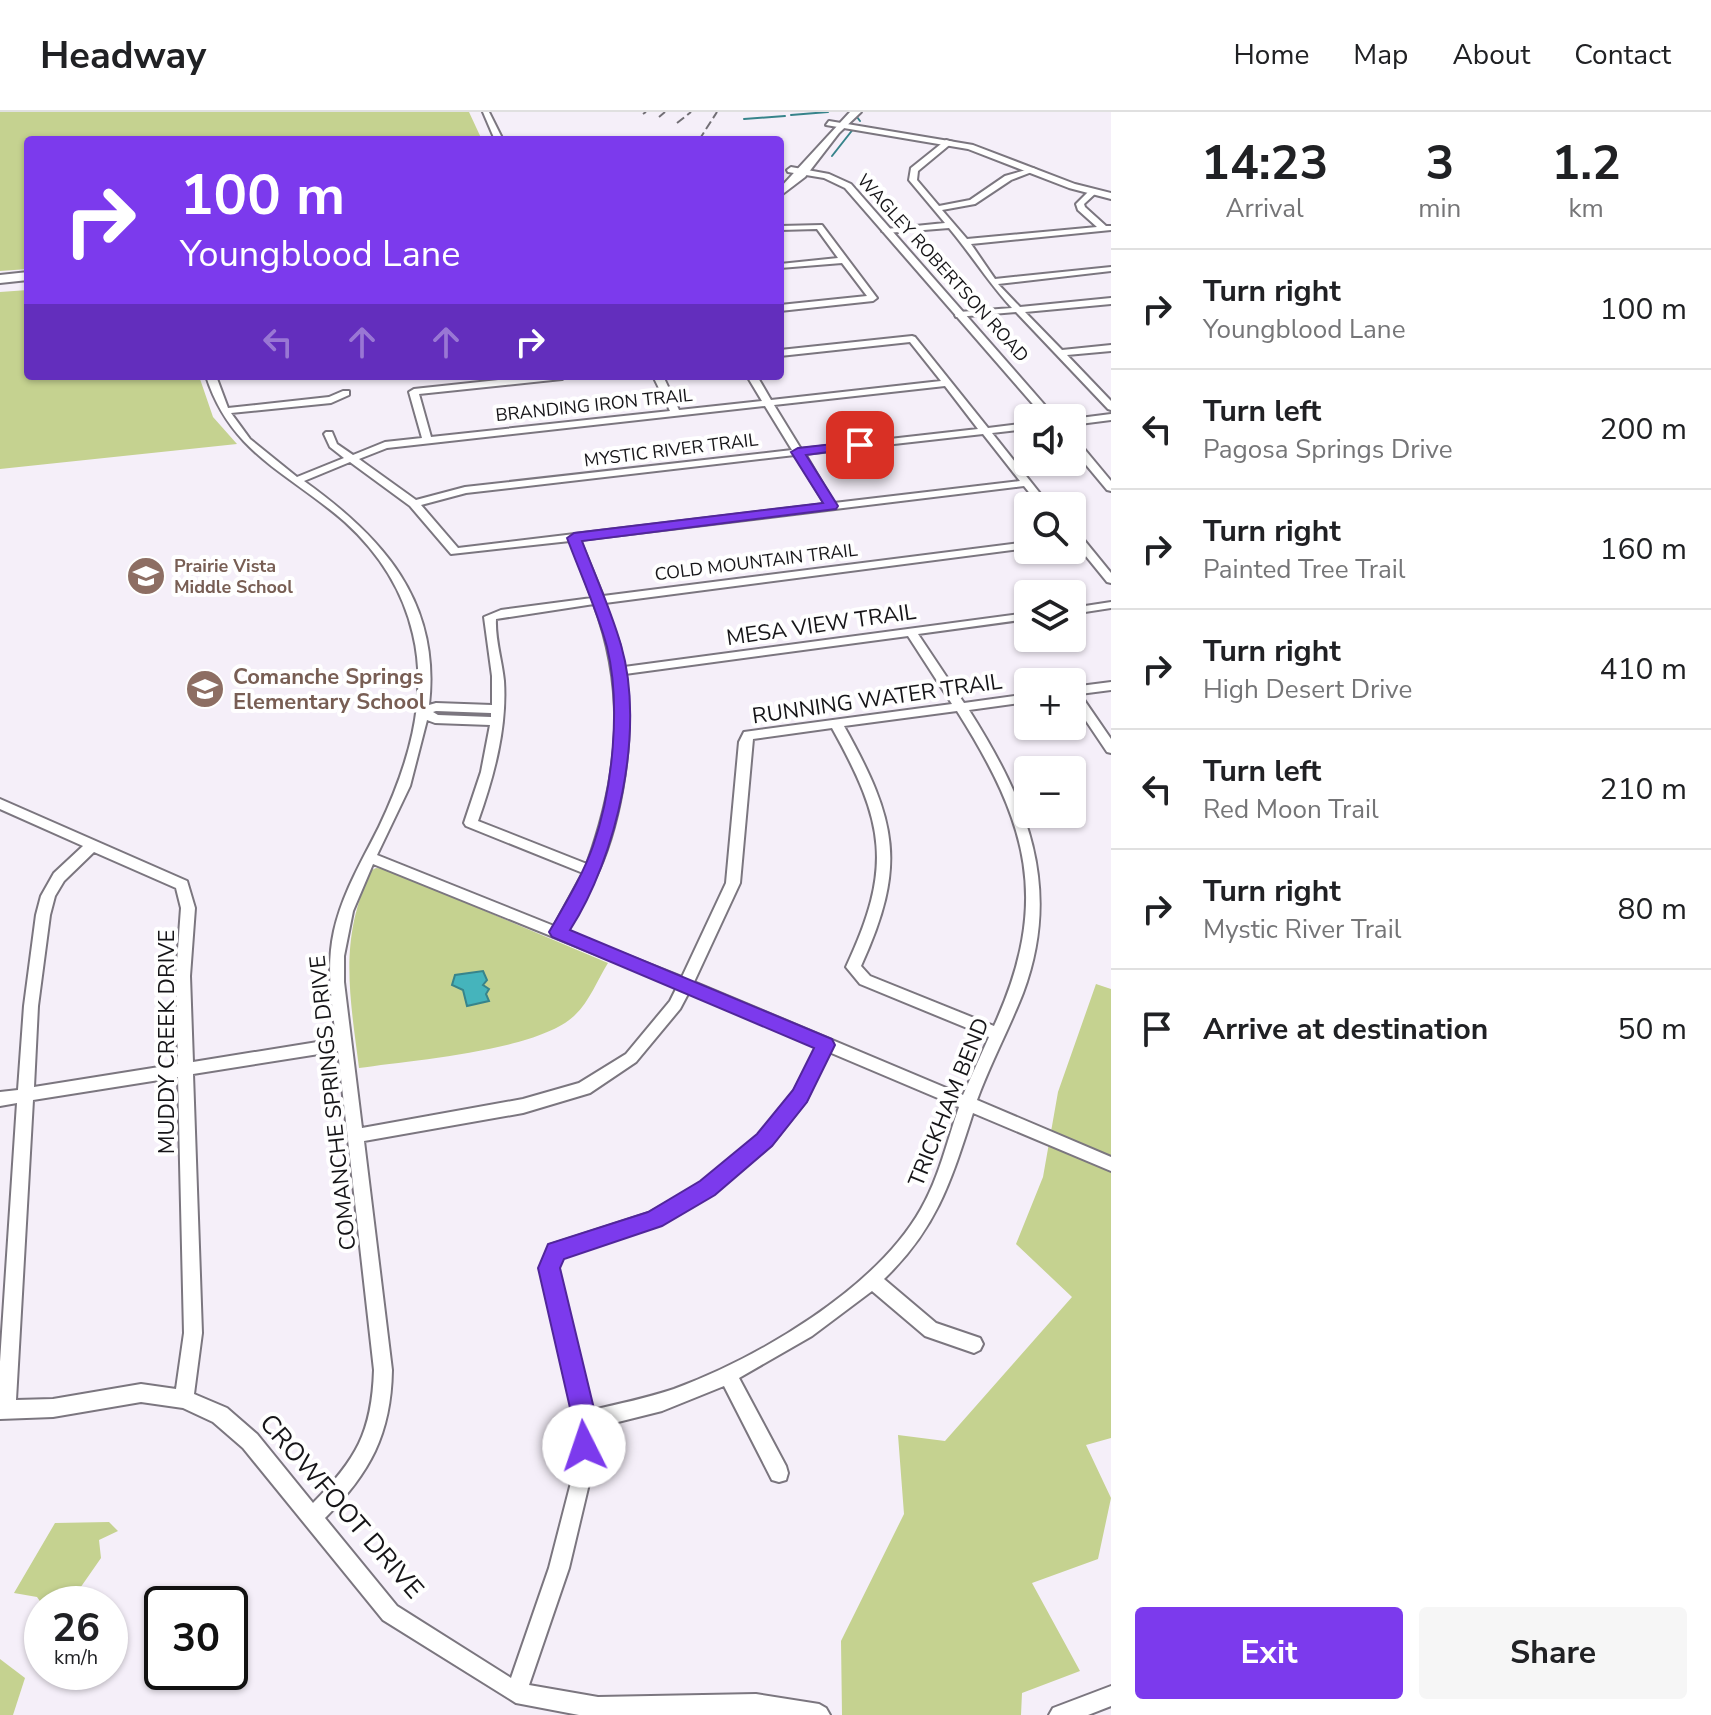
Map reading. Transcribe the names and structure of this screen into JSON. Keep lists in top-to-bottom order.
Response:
{
  "streets": {
    "street": [
      "WAGLEY ROBERTSON ROAD",
      "BRANDING IRON TRAIL",
      "MYSTIC RIVER TRAIL",
      "COLD MOUNTAIN TRAIL",
      "MESA VIEW TRAIL",
      "RUNNING WATER TRAIL",
      "MUDDY CREEK DRIVE",
      "TRICKHAM BEND",
      "COMANCHE SPRINGS DRIVE",
      "CROWFOOT DRIVE"
    ]
  },
  "crossings": [
    ["BRANDING IRON TRAIL", "COMANCHE SPRINGS DRIVE"],
    ["MESA VIEW TRAIL", "TRICKHAM BEND"],
    ["RUNNING WATER TRAIL", "TRICKHAM BEND"],
    ["RUNNING WATER TRAIL", "COMANCHE SPRINGS DRIVE"],
    ["MUDDY CREEK DRIVE", "CROWFOOT DRIVE"],
    ["COMANCHE SPRINGS DRIVE", "CROWFOOT DRIVE"]
  ],
  "places": {
    "school or university": ["Prairie Vista Middle School", "Comanche Springs Elementary School"]
  },
  "page": {
    "header": "Headway",
    "nav": [
      "Home",
      "Map",
      "About",
      "Contact"
    ],
    "eta": [
      "14:23",
      "Arrival",
      "3",
      "min",
      "1.2",
      "km"
    ],
    "turn": ["100 m", "Youngblood Lane"],
    "list": [
      {
        "name": "Turn right",
        "note": "Youngblood Lane",
        "value": "100 m"
      },
      {
        "name": "Turn left",
        "note": "Pagosa Springs Drive",
        "value": "200 m"
      },
      {
        "name": "Turn right",
        "note": "Painted Tree Trail",
        "value": "160 m"
      },
      {
        "name": "Turn right",
        "note": "High Desert Drive",
        "value": "410 m"
      },
      {
        "name": "Turn left",
        "note": "Red Moon Trail",
        "value": "210 m"
      },
      {
        "name": "Turn right",
        "note": "Mystic River Trail",
        "value": "80 m"
      },
      {
        "name": "Arrive at destination",
        "value": "50 m"
      }
    ],
    "map_buttons": ["+", "−"],
    "speed": "26 km/h",
    "limit": "30",
    "buttons": ["Exit", "Share"]
  }
}
